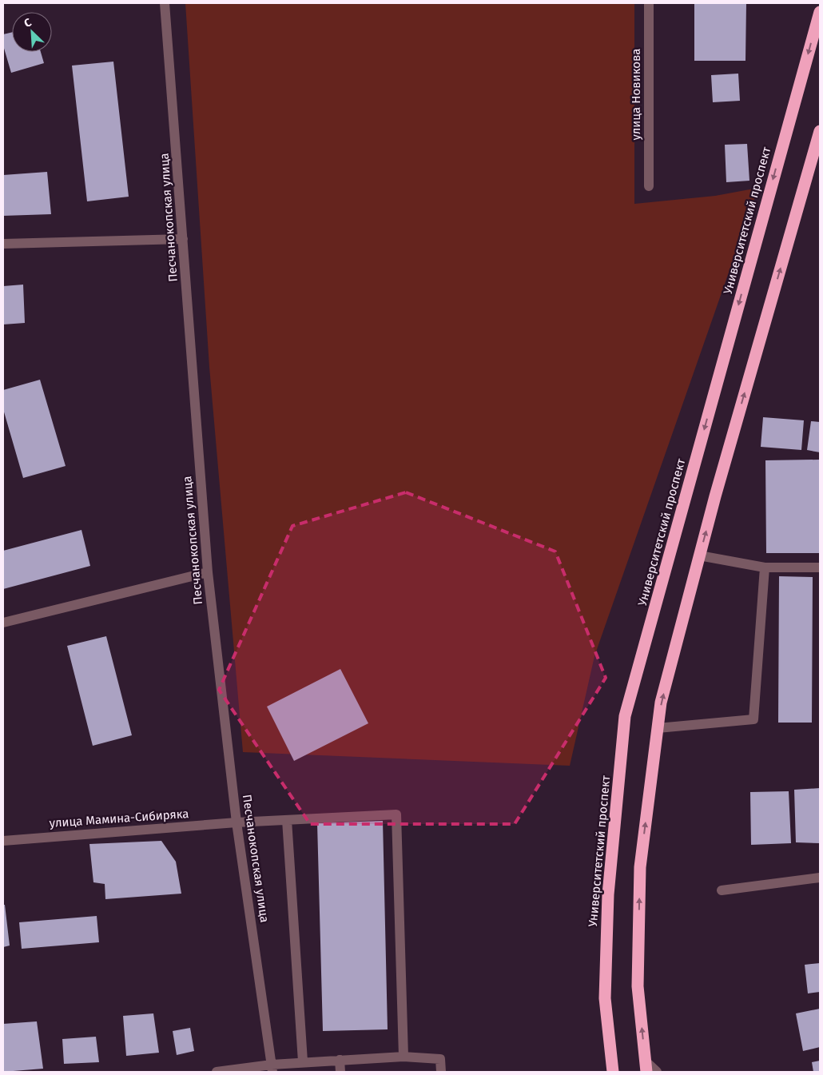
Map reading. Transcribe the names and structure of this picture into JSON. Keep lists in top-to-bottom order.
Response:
{
  "streets": {
    "highway": ["Университетский проспект"],
    "street": ["улица Новикова", "Песчанокопская улица", "улица Мамина-Сибиряка"]
  },
  "crossings": [
    ["Песчанокопская улица", "улица Мамина-Сибиряка"]
  ],
  "north": "top left"
}
